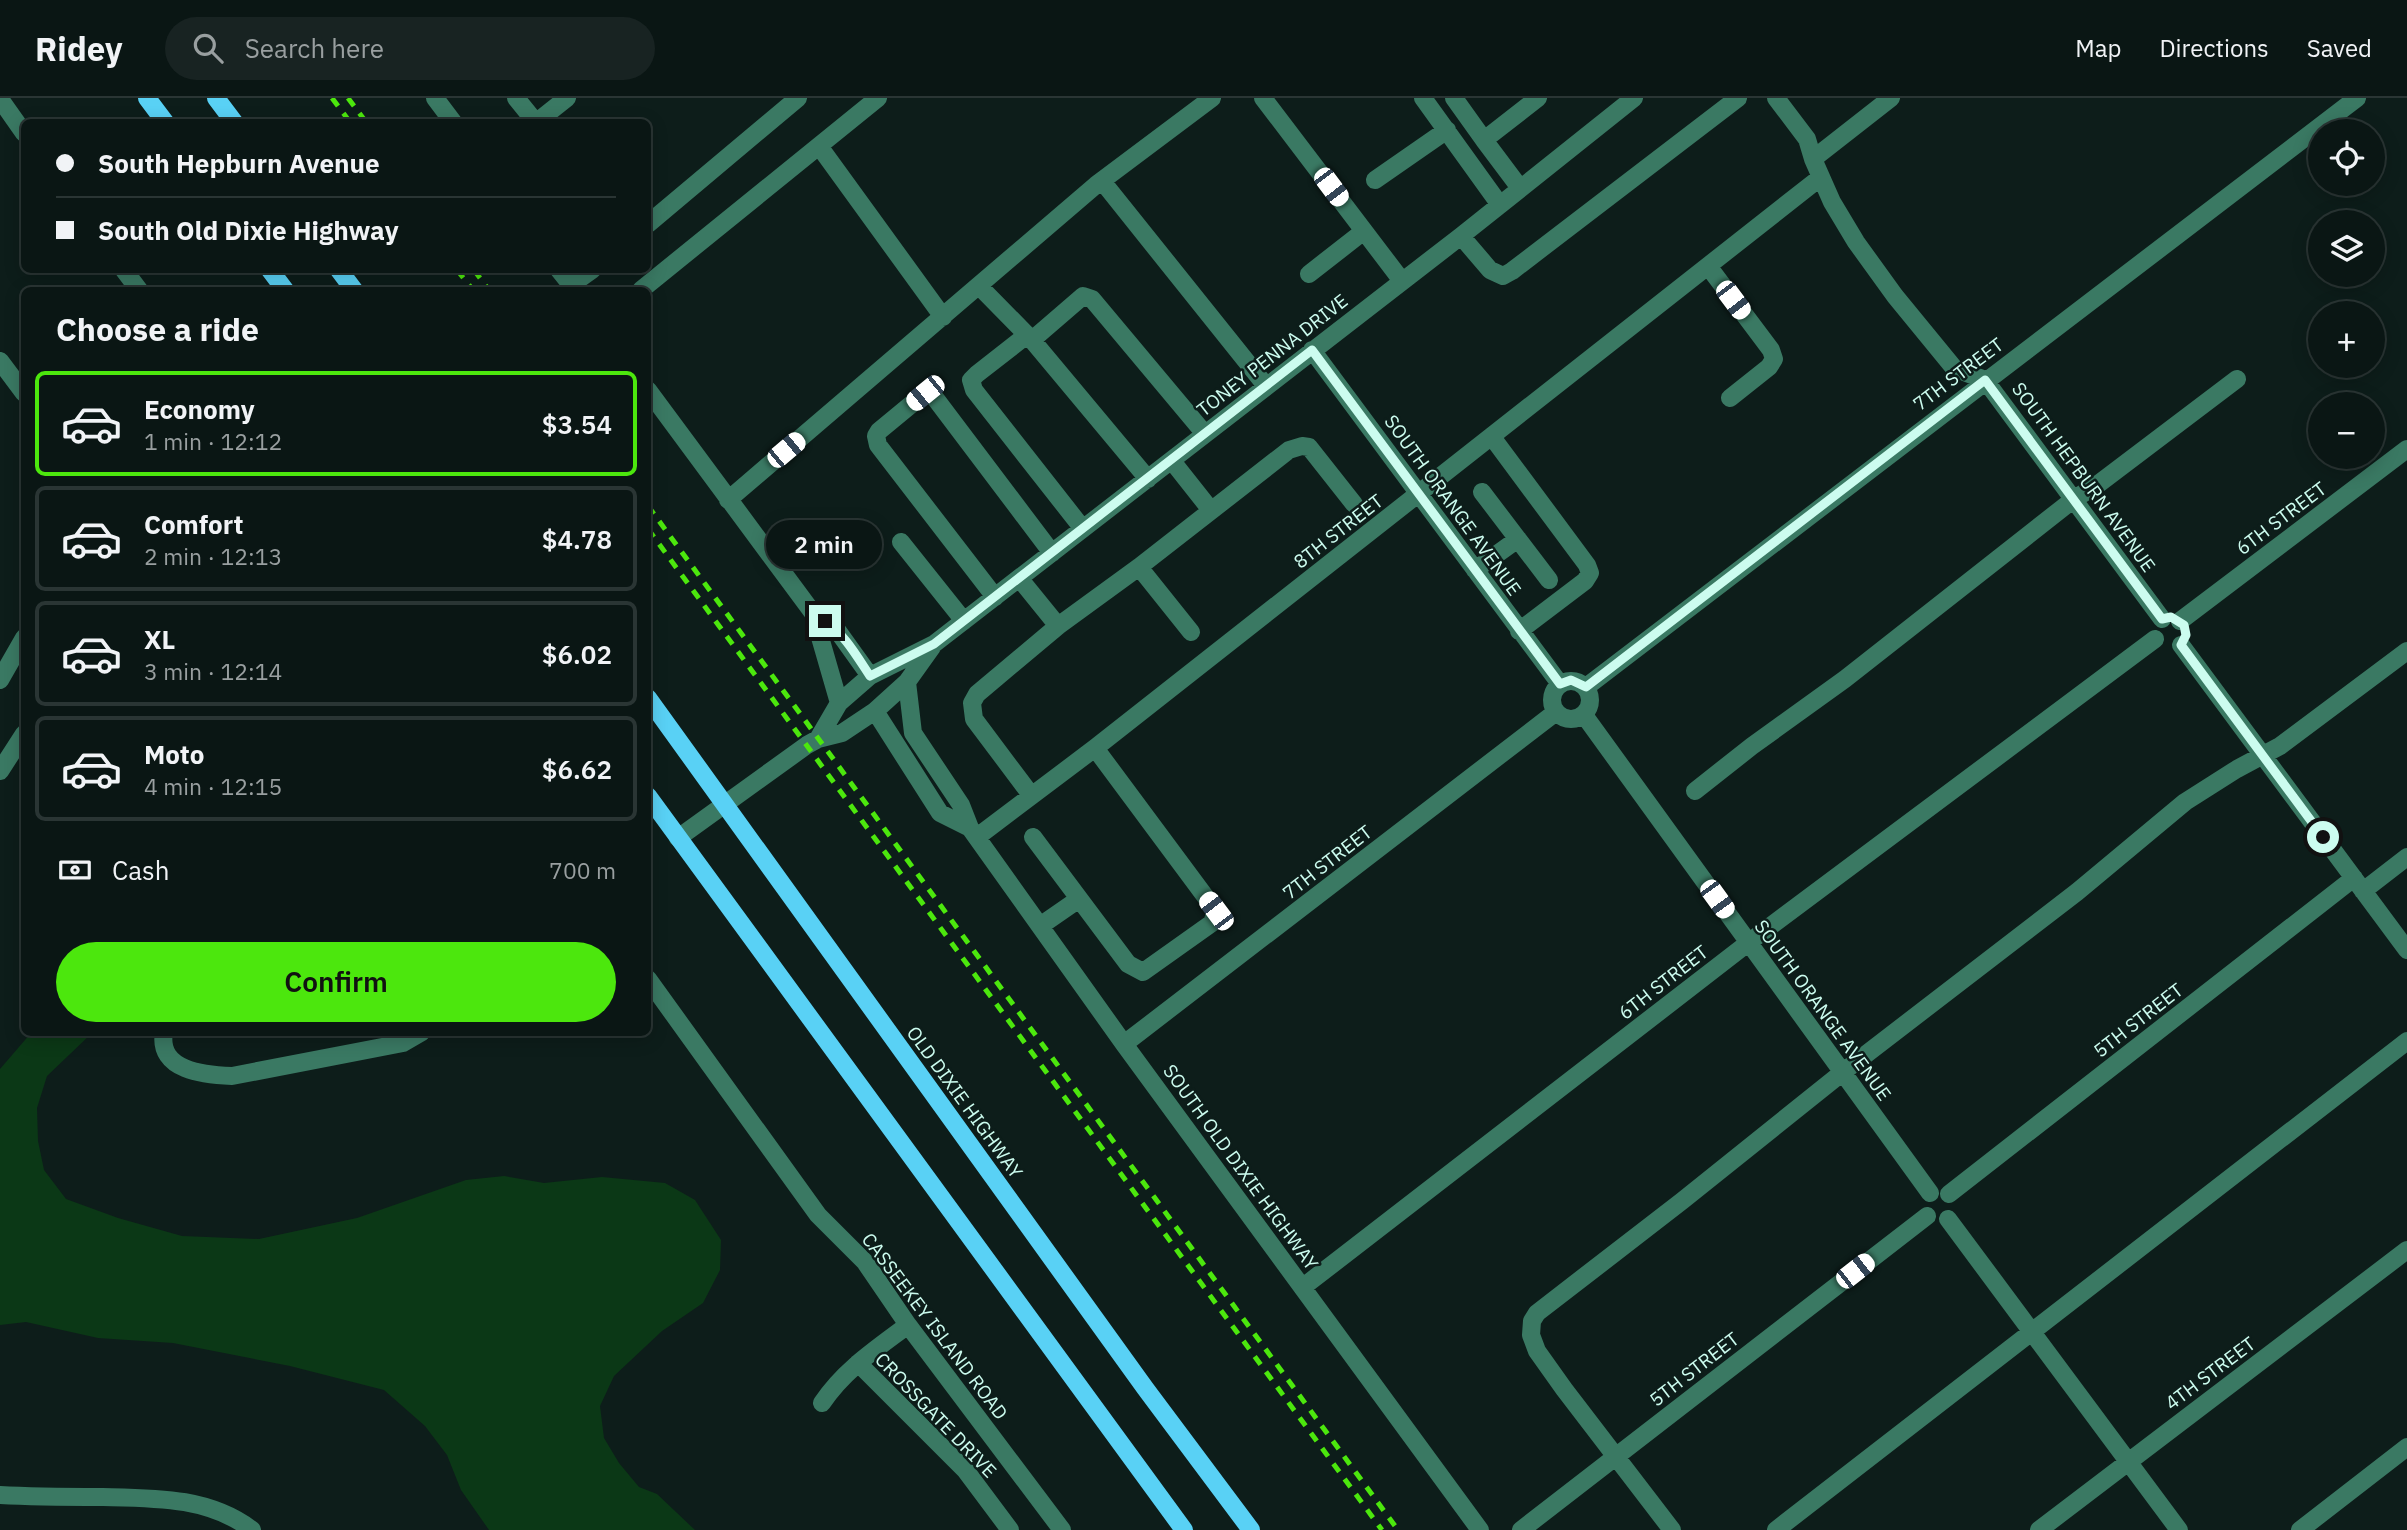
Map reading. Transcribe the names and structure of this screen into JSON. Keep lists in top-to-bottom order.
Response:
{
  "streets": {
    "main road": ["OLD DIXIE HIGHWAY"],
    "street": [
      "TONEY PENNA DRIVE",
      "7TH STREET",
      "SOUTH HEPBURN AVENUE",
      "SOUTH ORANGE AVENUE",
      "6TH STREET",
      "8TH STREET",
      "5TH STREET",
      "SOUTH OLD DIXIE HIGHWAY",
      "CASSEEKEY ISLAND ROAD",
      "4TH STREET",
      "CROSSGATE DRIVE"
    ]
  },
  "crossings": [
    ["TONEY PENNA DRIVE", "SOUTH ORANGE AVENUE"],
    ["TONEY PENNA DRIVE", "OLD DIXIE HIGHWAY"],
    ["TONEY PENNA DRIVE", "SOUTH OLD DIXIE HIGHWAY"],
    ["7TH STREET", "SOUTH HEPBURN AVENUE"],
    ["7TH STREET", "SOUTH ORANGE AVENUE"],
    ["7TH STREET", "SOUTH OLD DIXIE HIGHWAY"],
    ["SOUTH HEPBURN AVENUE", "6TH STREET"],
    ["SOUTH HEPBURN AVENUE", "8TH STREET"],
    ["SOUTH ORANGE AVENUE", "6TH STREET"],
    ["SOUTH ORANGE AVENUE", "8TH STREET"],
    ["SOUTH ORANGE AVENUE", "5TH STREET"],
    ["6TH STREET", "SOUTH OLD DIXIE HIGHWAY"],
    ["8TH STREET", "SOUTH OLD DIXIE HIGHWAY"],
    ["CASSEEKEY ISLAND ROAD", "CROSSGATE DRIVE"]
  ],
  "page": {
    "header": "Ridey",
    "search": "Search here",
    "nav": ["Map", "Directions", "Saved"],
    "map_buttons": ["+", "−"],
    "banner": ["South Hepburn Avenue", "South Old Dixie Highway"],
    "heading": "Choose a ride",
    "list": [
      {
        "name": "Economy",
        "note": "1 min · 12:12",
        "value": "$3.54"
      },
      {
        "name": "Comfort",
        "note": "2 min · 12:13",
        "value": "$4.78"
      },
      {
        "name": "XL",
        "note": "3 min · 12:14",
        "value": "$6.02"
      },
      {
        "name": "Moto",
        "note": "4 min · 12:15",
        "value": "$6.62"
      }
    ],
    "bubble": "2 min",
    "pay": ["Cash", "700 m"],
    "buttons": "Confirm"
  }
}
